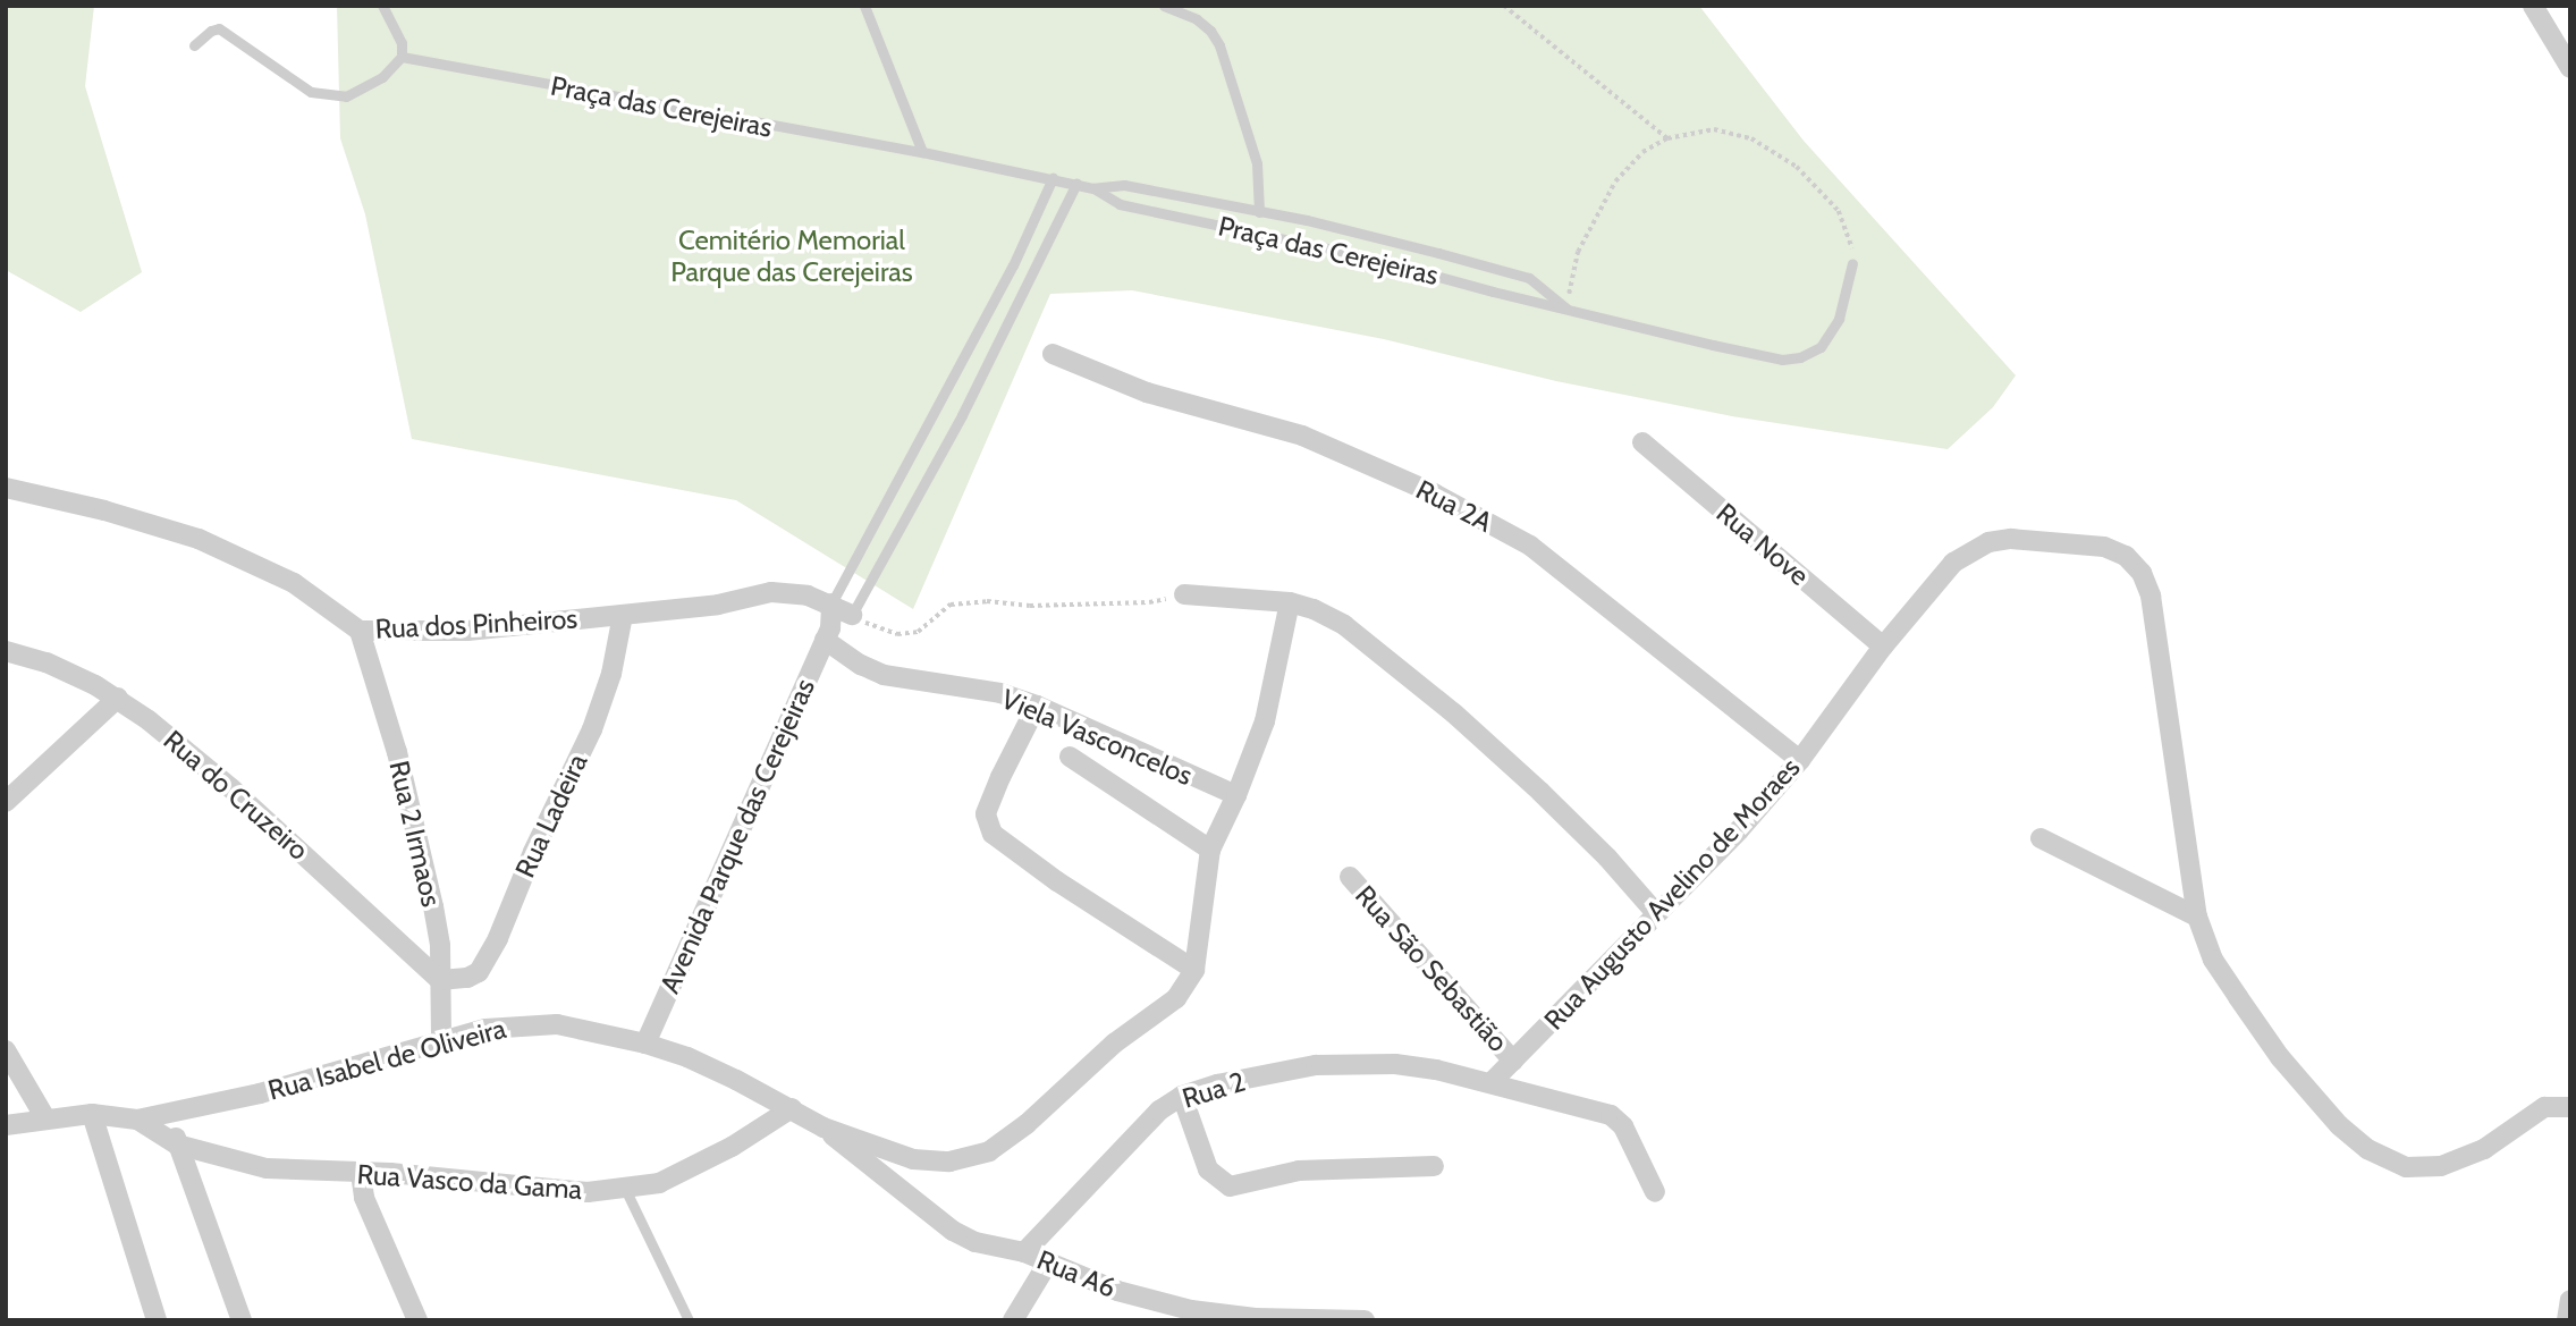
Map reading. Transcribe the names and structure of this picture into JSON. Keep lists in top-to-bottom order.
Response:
{
  "streets": {
    "street": [
      "Rua 2A",
      "Rua Nove",
      "Rua dos Pinheiros",
      "Viela Vasconcelos",
      "Rua do Cruzeiro",
      "Rua Ladeira",
      "Rua 2 Irmaos",
      "Avenida Parque das Cerejeiras",
      "Rua Augusto Avelino de Moraes",
      "Rua São Sebastião",
      "Rua Isabel de Oliveira",
      "Rua 2",
      "Rua Vasco da Gama",
      "Rua A6"
    ],
    "lane": ["Praça das Cerejeiras"]
  },
  "crossings": [
    ["Rua 2A", "Rua Augusto Avelino de Moraes"],
    ["Rua Nove", "Rua Augusto Avelino de Moraes"],
    ["Rua dos Pinheiros", "Rua Ladeira"],
    ["Rua dos Pinheiros", "Rua 2 Irmaos"],
    ["Rua dos Pinheiros", "Avenida Parque das Cerejeiras"],
    ["Viela Vasconcelos", "Avenida Parque das Cerejeiras"],
    ["Viela Vasconcelos", "Rua Isabel de Oliveira"],
    ["Rua do Cruzeiro", "Rua Ladeira"],
    ["Rua do Cruzeiro", "Rua 2 Irmaos"],
    ["Rua Ladeira", "Rua 2 Irmaos"],
    ["Rua 2 Irmaos", "Rua Isabel de Oliveira"],
    ["Avenida Parque das Cerejeiras", "Rua Isabel de Oliveira"],
    ["Rua Augusto Avelino de Moraes", "Rua São Sebastião"],
    ["Rua Augusto Avelino de Moraes", "Rua 2"],
    ["Rua Isabel de Oliveira", "Rua Vasco da Gama"],
    ["Rua 2", "Rua A6"]
  ],
  "parks": ["Cemitério Memorial Parque das Cerejeiras"]
}
